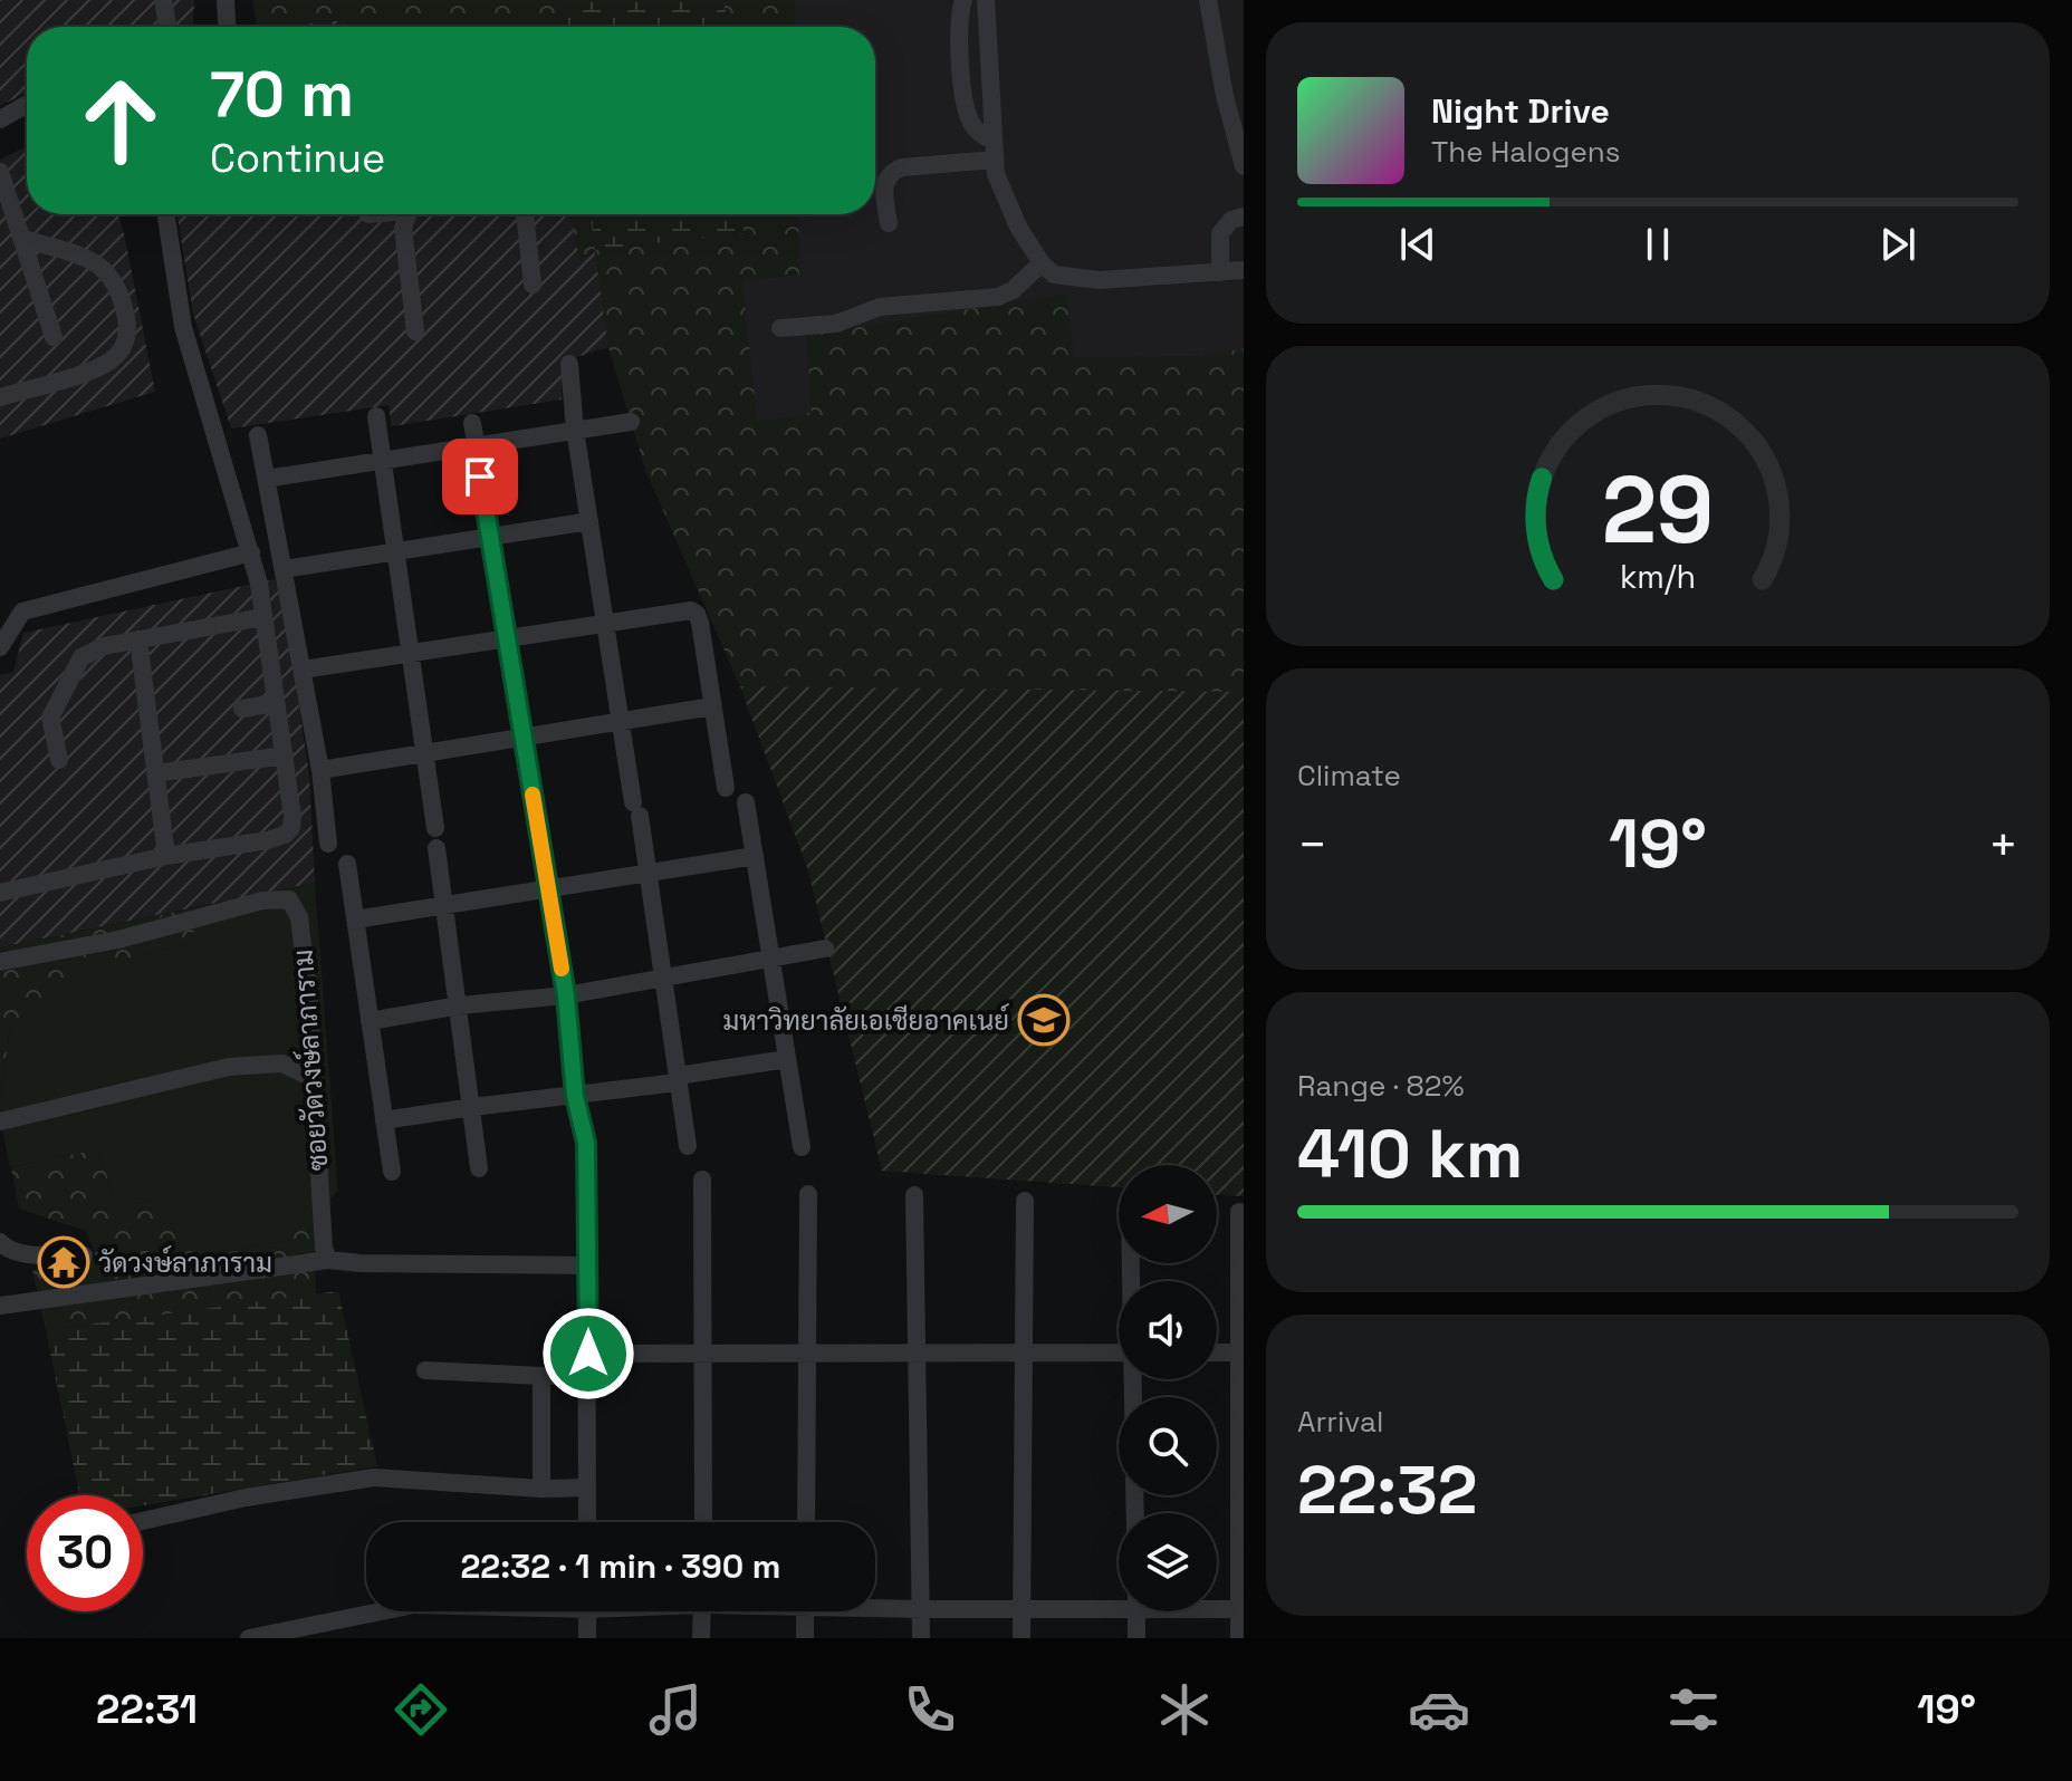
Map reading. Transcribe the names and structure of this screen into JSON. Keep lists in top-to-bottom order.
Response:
{
  "streets": {
    "street": ["ซอยวัดวงษ์ลาภาราม"]
  },
  "places": {
    "school or university": ["มหาวิทยาลัยเอเชียอาคเนย์"],
    "temple": ["วัดวงษ์ลาภาราม"]
  },
  "north": "left",
  "page": {
    "turn": ["70 m", "Continue"],
    "song": ["Night Drive", "The Halogens"],
    "tile": [
      "Climate",
      ["Range · 82%", "410 km"],
      ["Arrival", "22:32"]
    ],
    "heat": ["−", "19°", "+"],
    "limit": "30",
    "trip": "22:32 · 1 min · 390 m",
    "tabs": ["22:31", "19°"],
    "gauge": ["29", "km/h"]
  }
}
